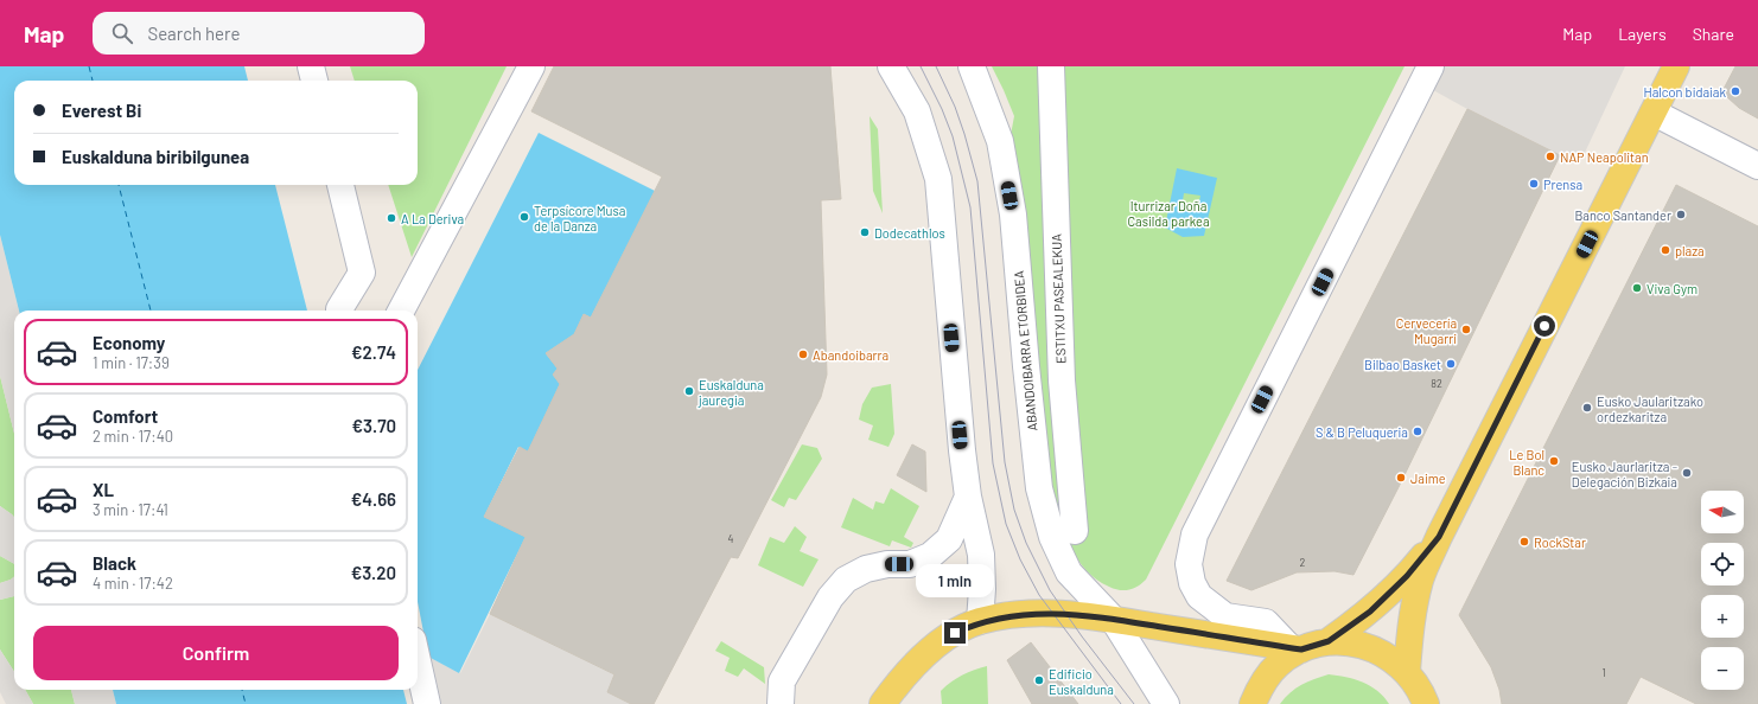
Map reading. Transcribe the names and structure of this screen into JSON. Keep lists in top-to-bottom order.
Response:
{
  "streets": {
    "street": ["ESTITXU PASEALEKUA", "ABANDOIBARRA ETORBIDEA"]
  },
  "parks": ["Iturrizar Doña Casilda parkea"],
  "places": [
    "Halcon bidaiak",
    "NAP Neapolitan",
    "Prensa",
    "Banco Santander",
    "Terpsícore Musa de la Danza",
    "A La Deriva",
    "Dodecathlos",
    "plaza",
    "Viva Gym",
    "Cervecería Mugarri",
    "Abandoibarra",
    "Bilbao Basket",
    "Euskalduna jauregia",
    "Eusko Jaularitzako ordezkaritza",
    "S & B Peluqueria",
    "Le Bol Blanc",
    "Eusko Jaurlaritza - Delegación Bizkaia",
    "Jaime",
    "RockStar",
    "Edificio Euskalduna"
  ],
  "house_numbers": [
    "82",
    "4",
    "2",
    "1"
  ],
  "north": "left",
  "page": {
    "header": "Map",
    "search": "Search here",
    "nav": ["Map", "Layers", "Share"],
    "banner": ["Everest Bi", "Euskalduna biribilgunea"],
    "list": [
      {
        "name": "Economy",
        "note": "1 min · 17:39",
        "value": "€2.74"
      },
      {
        "name": "Comfort",
        "note": "2 min · 17:40",
        "value": "€3.70"
      },
      {
        "name": "XL",
        "note": "3 min · 17:41",
        "value": "€4.66"
      },
      {
        "name": "Black",
        "note": "4 min · 17:42",
        "value": "€3.20"
      }
    ],
    "map_buttons": ["+", "−"],
    "bubble": "1 min",
    "buttons": "Confirm"
  }
}
